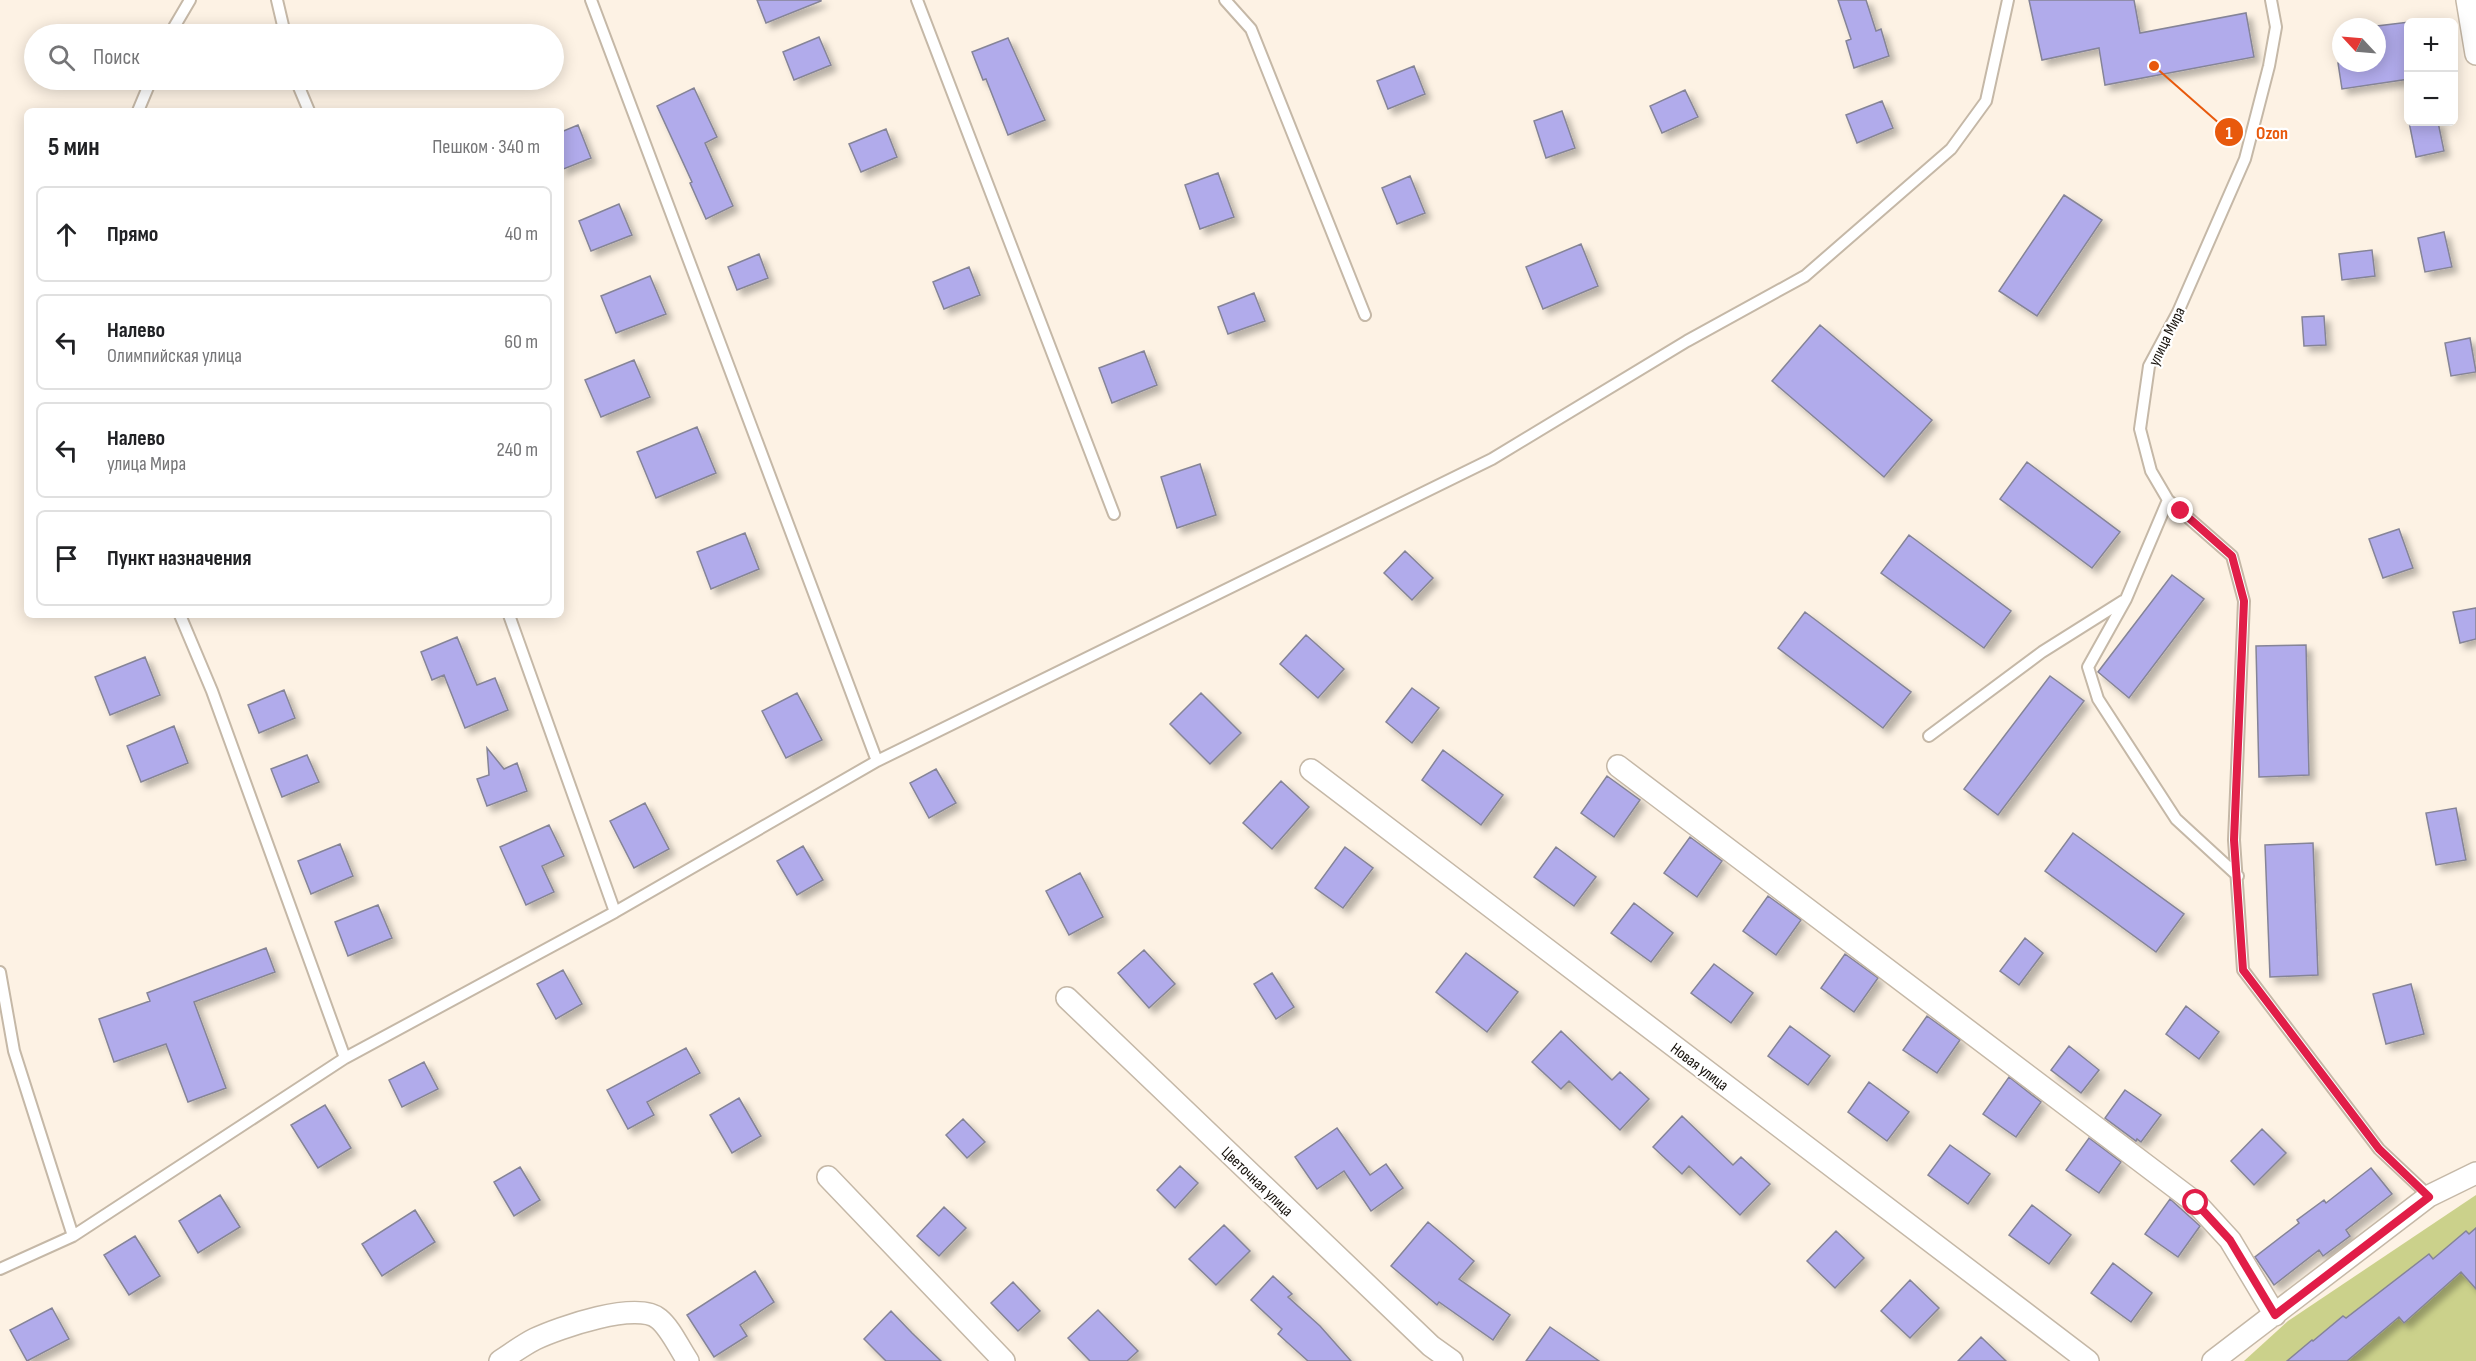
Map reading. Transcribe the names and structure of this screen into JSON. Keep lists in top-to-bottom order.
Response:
{
  "streets": {
    "street": ["Новая улица", "Цветочная улица"],
    "lane": ["улица Мира"]
  },
  "places": ["Ozon"],
  "north": "top left",
  "page": {
    "map_buttons": ["+", "−"],
    "search": "Поиск",
    "heading": ["5 мин", "Пешком · 340 m"],
    "list": [
      ["Прямо", "40 m"],
      ["Налево", "Олимпийская улица", "60 m"],
      ["Налево", "улица Мира", "240 m"],
      "Пункт назначения"
    ]
  }
}
